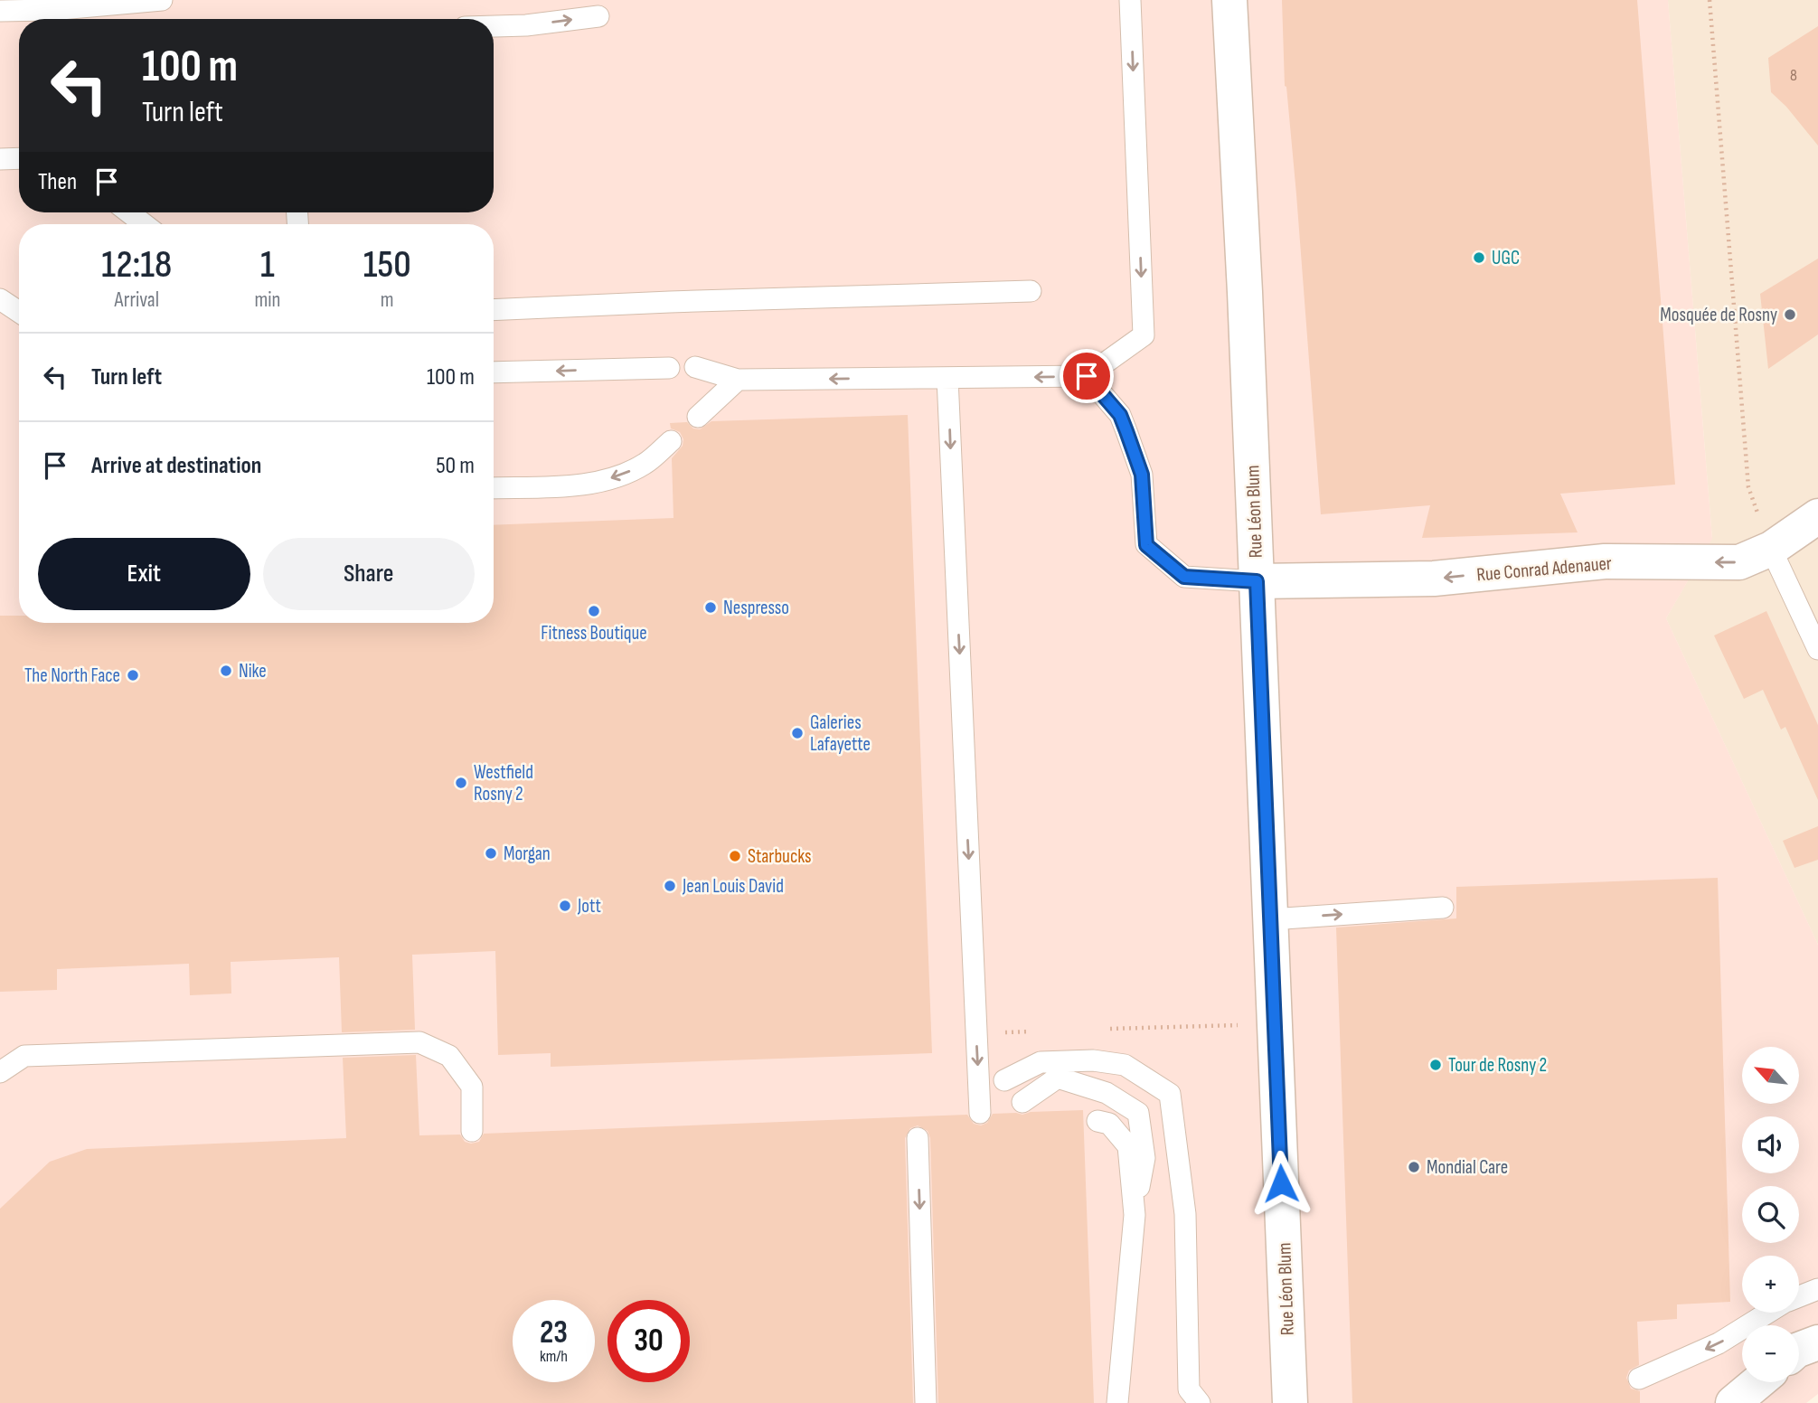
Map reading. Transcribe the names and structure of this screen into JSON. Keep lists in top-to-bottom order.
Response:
{
  "streets": {
    "street": ["Rue Léon Blum", "Rue Conrad Adenauer"]
  },
  "crossings": [
    ["Rue Léon Blum", "Rue Conrad Adenauer"]
  ],
  "one_way": ["Rue Conrad Adenauer"],
  "places": [
    "UGC",
    "Mosquée de Rosny",
    "Nespresso",
    "Fitness Boutique",
    "Nike",
    "The North Face",
    "Galeries Lafayette",
    "Westfield Rosny 2",
    "Morgan",
    "Starbucks",
    "Jean Louis David",
    "Jott",
    "Tour de Rosny 2",
    "Mondial Care"
  ],
  "house_numbers": ["8"],
  "north": "top left",
  "page": {
    "turn": ["100 m", "Turn left"],
    "then": "Then",
    "eta": [
      "12:18",
      "Arrival",
      "1",
      "min",
      "150",
      "m"
    ],
    "list": [
      {
        "name": "Turn left",
        "value": "100 m"
      },
      {
        "name": "Arrive at destination",
        "value": "50 m"
      }
    ],
    "buttons": ["Exit", "Share"],
    "map_buttons": ["+", "−"],
    "speed": "23 km/h",
    "limit": "30"
  }
}
